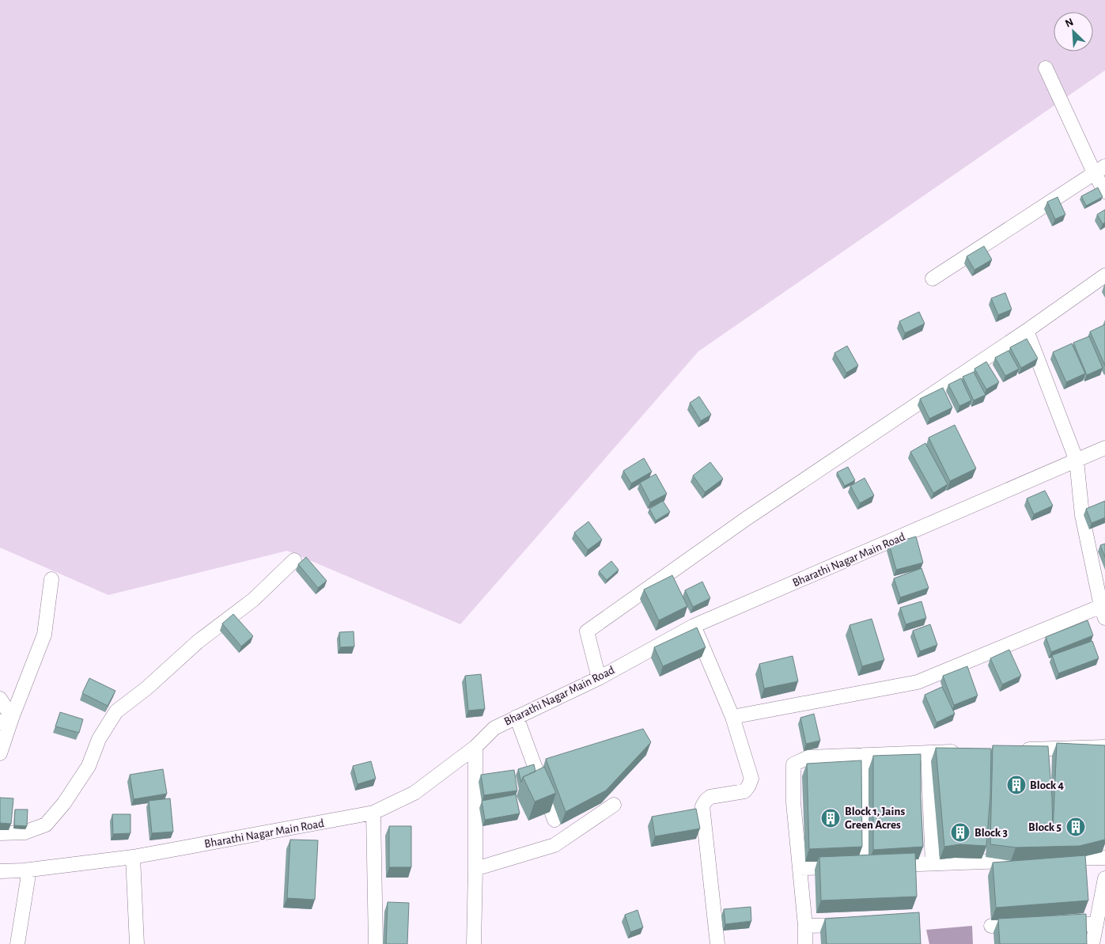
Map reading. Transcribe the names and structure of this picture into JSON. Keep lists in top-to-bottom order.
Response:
{
  "streets": {
    "street": ["Bharathi Nagar Main Road"]
  },
  "places": {
    "building": [
      "Block 4",
      "Block 1, Jains Green Acres",
      "Block 5",
      "Block 3"
    ]
  },
  "north": "top left"
}
